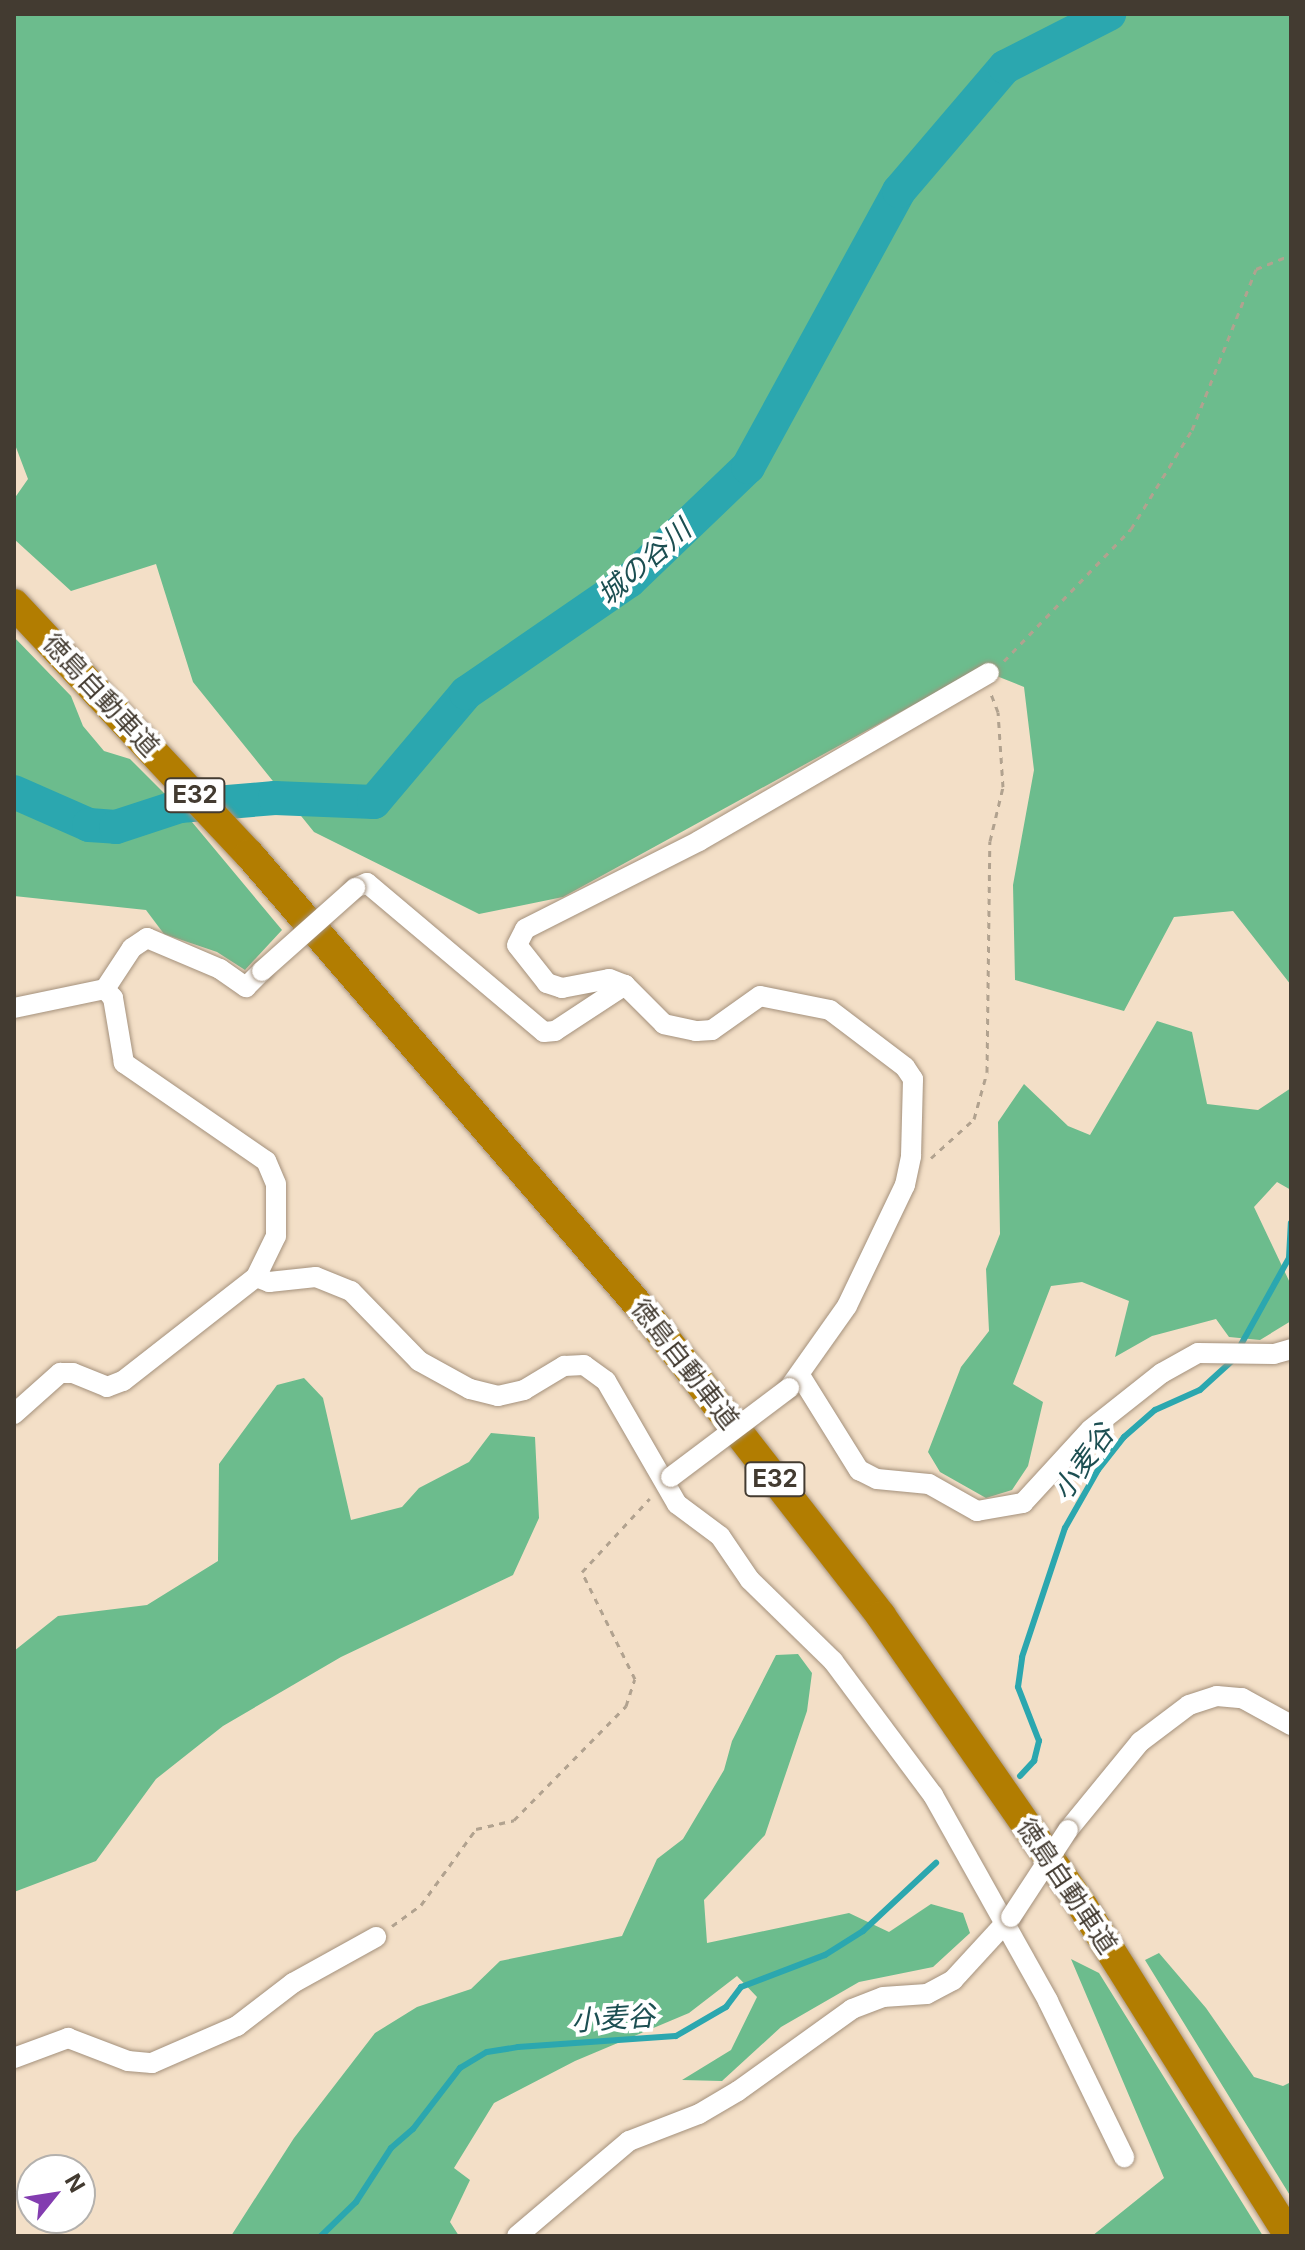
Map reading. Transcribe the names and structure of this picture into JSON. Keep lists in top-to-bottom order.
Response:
{
  "streets": {
    "highway": ["徳島自動車道", "E32"]
  },
  "water": ["城の谷川", "小麦谷"],
  "north": "top right"
}
